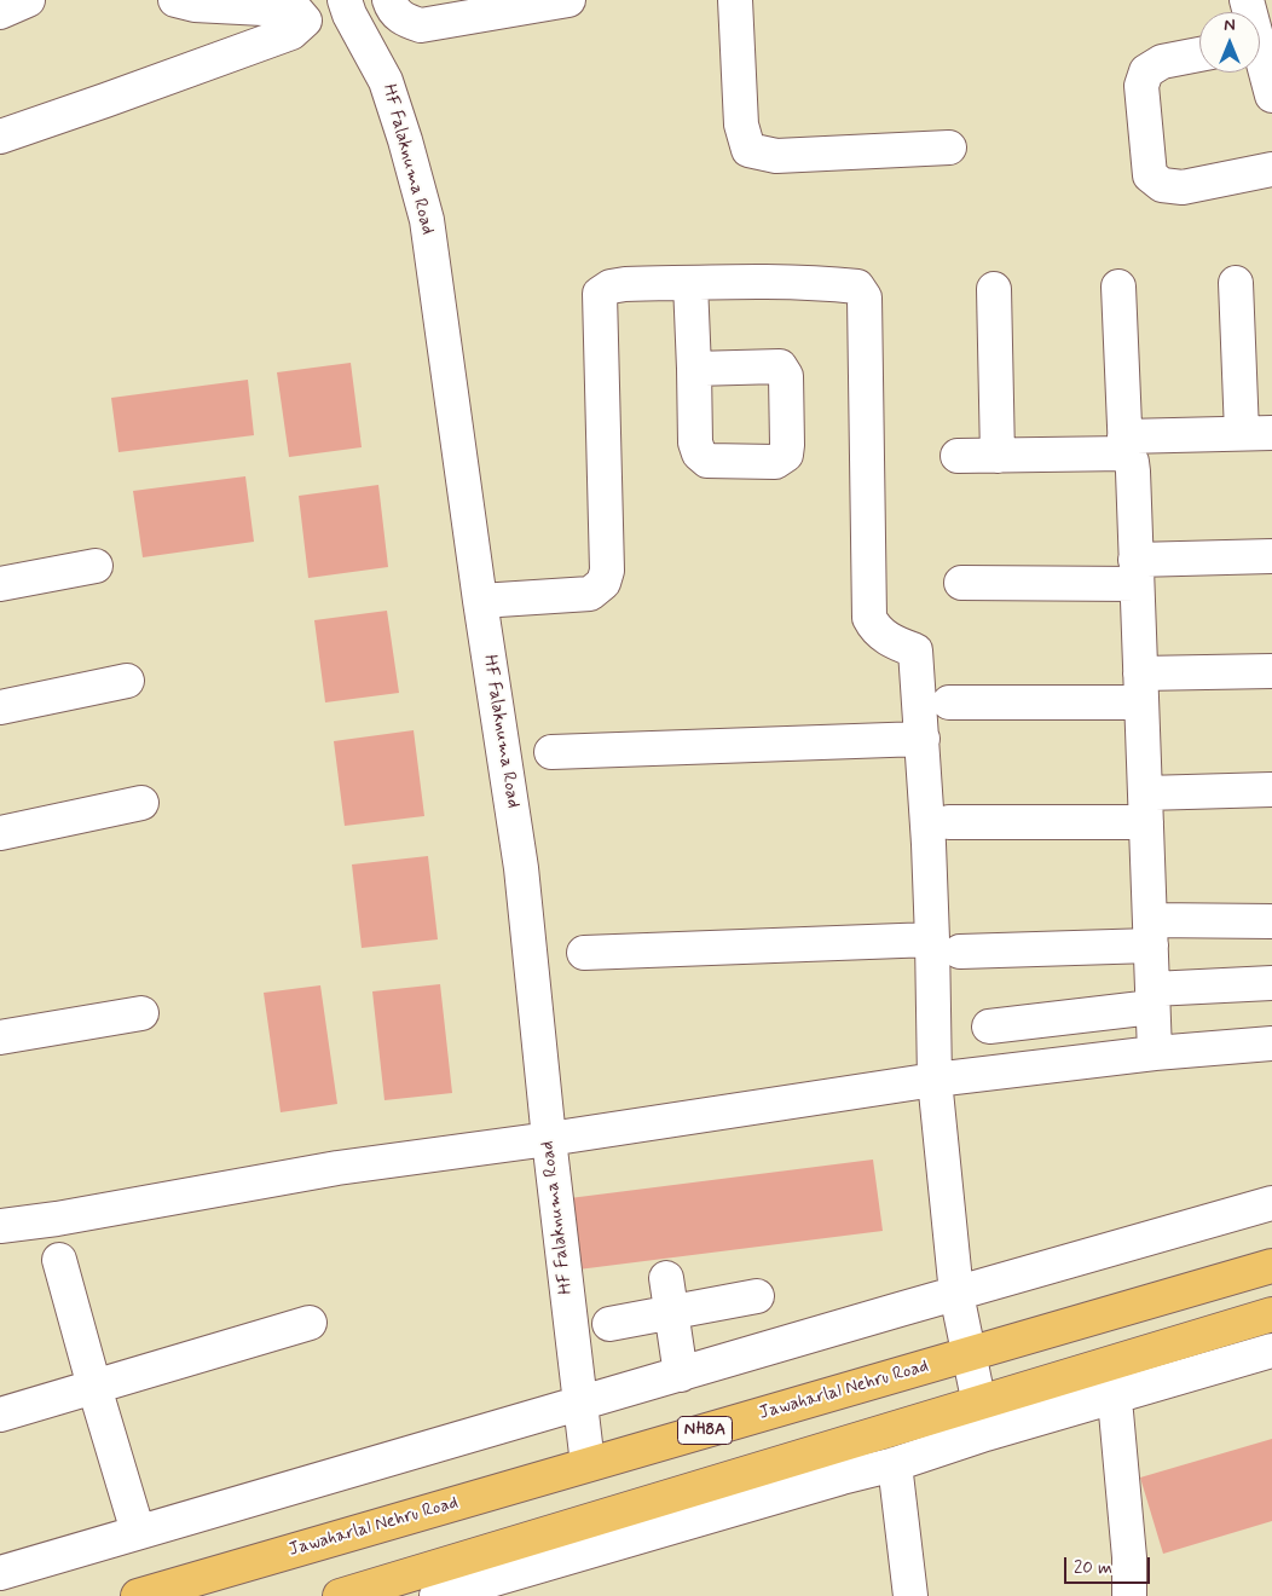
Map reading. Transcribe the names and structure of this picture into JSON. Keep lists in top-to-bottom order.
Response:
{
  "streets": {
    "main road": ["Jawaharlal Nehru Road", "NH8A"],
    "street": ["HF Falaknuma Road"]
  },
  "crossings": [
    ["HF Falaknuma Road", "Jawaharlal Nehru Road"]
  ],
  "scale_bar": "20 m",
  "north": "top"
}
